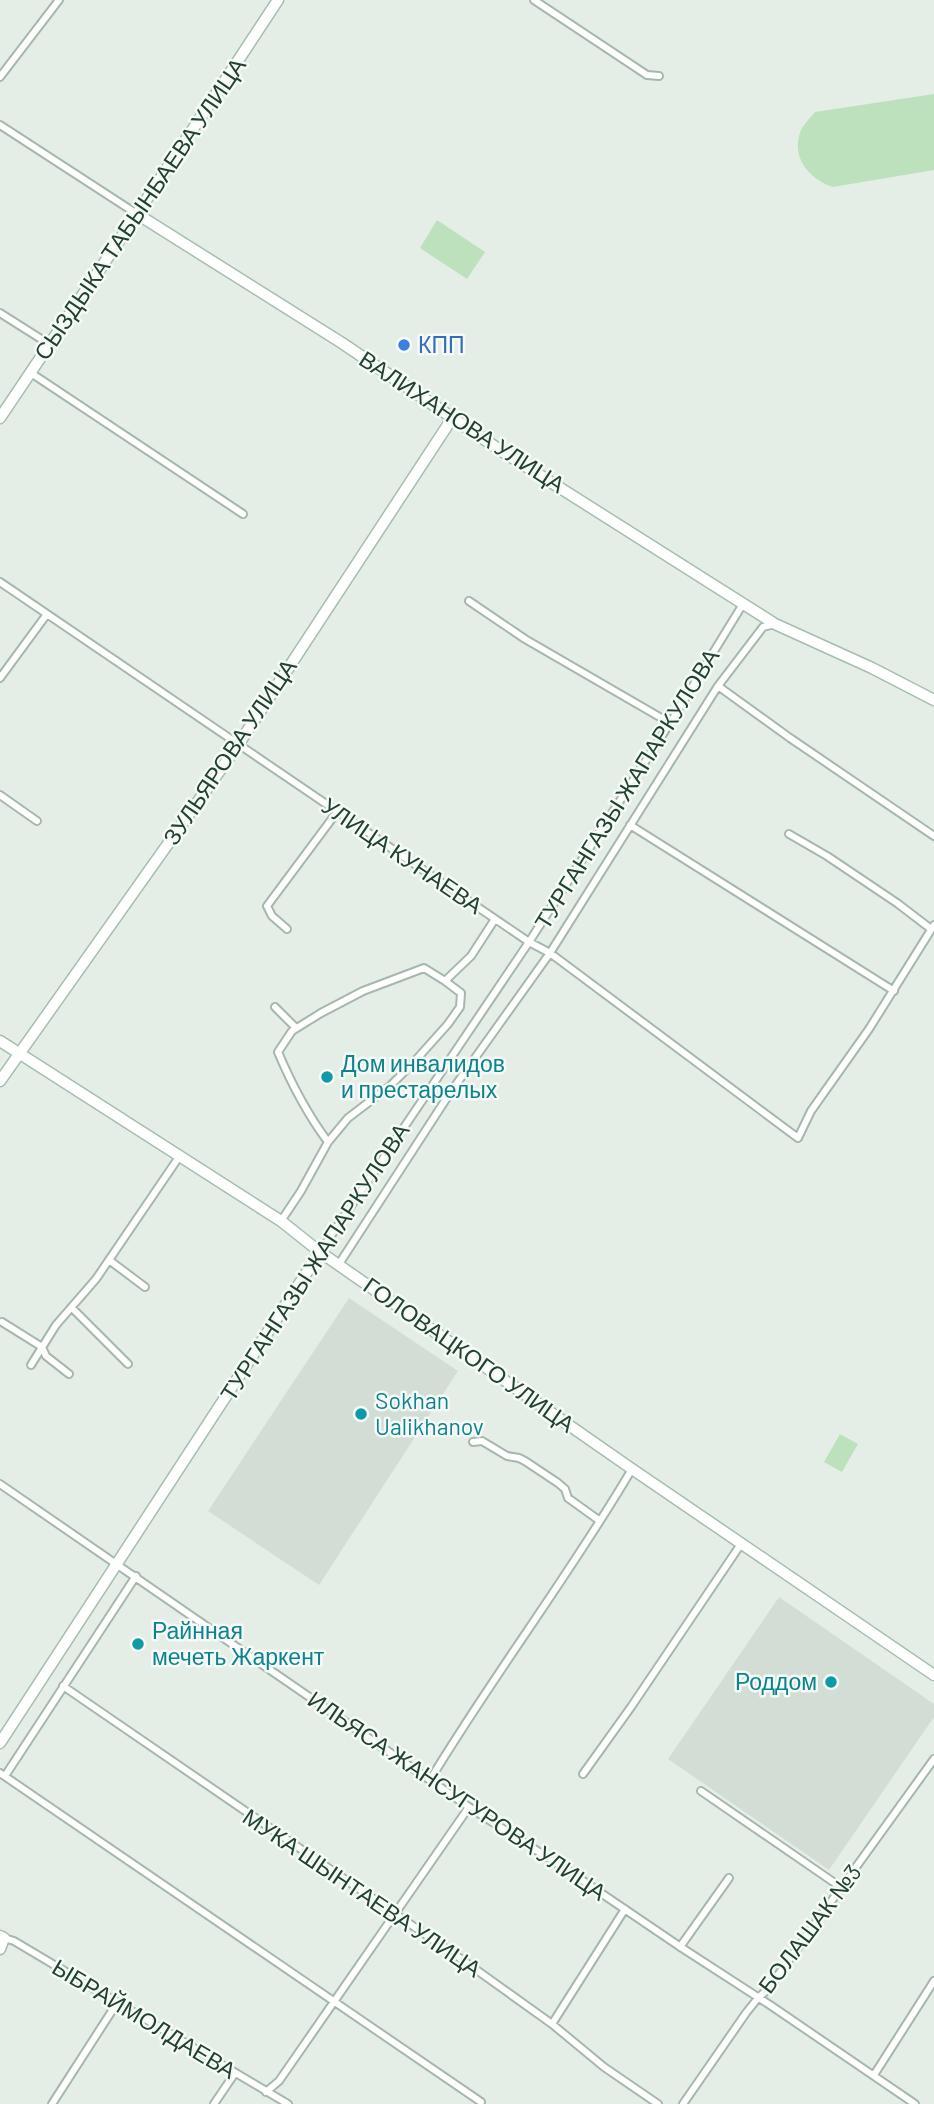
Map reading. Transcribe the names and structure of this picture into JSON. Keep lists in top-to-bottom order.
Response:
{
  "streets": {
    "street": [
      "СЫЗДЫКА ТАБЫНБАЕВА УЛИЦА",
      "ВАЛИХАНОВА УЛИЦА",
      "ЗУЛЬЯРОВА УЛИЦА",
      "ТУРГАНГАЗЫ ЖАПАРКУЛОВА",
      "УЛИЦА КУНАЕВА",
      "ГОЛОВАЦКОГО УЛИЦА",
      "ИЛЬЯСА ЖАНСУГУРОВА УЛИЦА",
      "МУКА ШЫНТАЕВА УЛИЦА",
      "БОЛАШАК №3",
      "ЫБРАЙМОЛДАЕВА"
    ]
  },
  "crossings": [
    ["СЫЗДЫКА ТАБЫНБАЕВА УЛИЦА", "ВАЛИХАНОВА УЛИЦА"],
    ["ВАЛИХАНОВА УЛИЦА", "ЗУЛЬЯРОВА УЛИЦА"],
    ["ВАЛИХАНОВА УЛИЦА", "ТУРГАНГАЗЫ ЖАПАРКУЛОВА"],
    ["ЗУЛЬЯРОВА УЛИЦА", "УЛИЦА КУНАЕВА"],
    ["ЗУЛЬЯРОВА УЛИЦА", "ГОЛОВАЦКОГО УЛИЦА"],
    ["ТУРГАНГАЗЫ ЖАПАРКУЛОВА", "УЛИЦА КУНАЕВА"],
    ["ТУРГАНГАЗЫ ЖАПАРКУЛОВА", "ГОЛОВАЦКОГО УЛИЦА"],
    ["ТУРГАНГАЗЫ ЖАПАРКУЛОВА", "ИЛЬЯСА ЖАНСУГУРОВА УЛИЦА"],
    ["ИЛЬЯСА ЖАНСУГУРОВА УЛИЦА", "БОЛАШАК №3"]
  ],
  "places": [
    "КПП",
    "Дом инвалидов и престарелых",
    "Sokhan Ualikhanov",
    "Райнная мечеть Жаркент",
    "Роддом"
  ]
}
